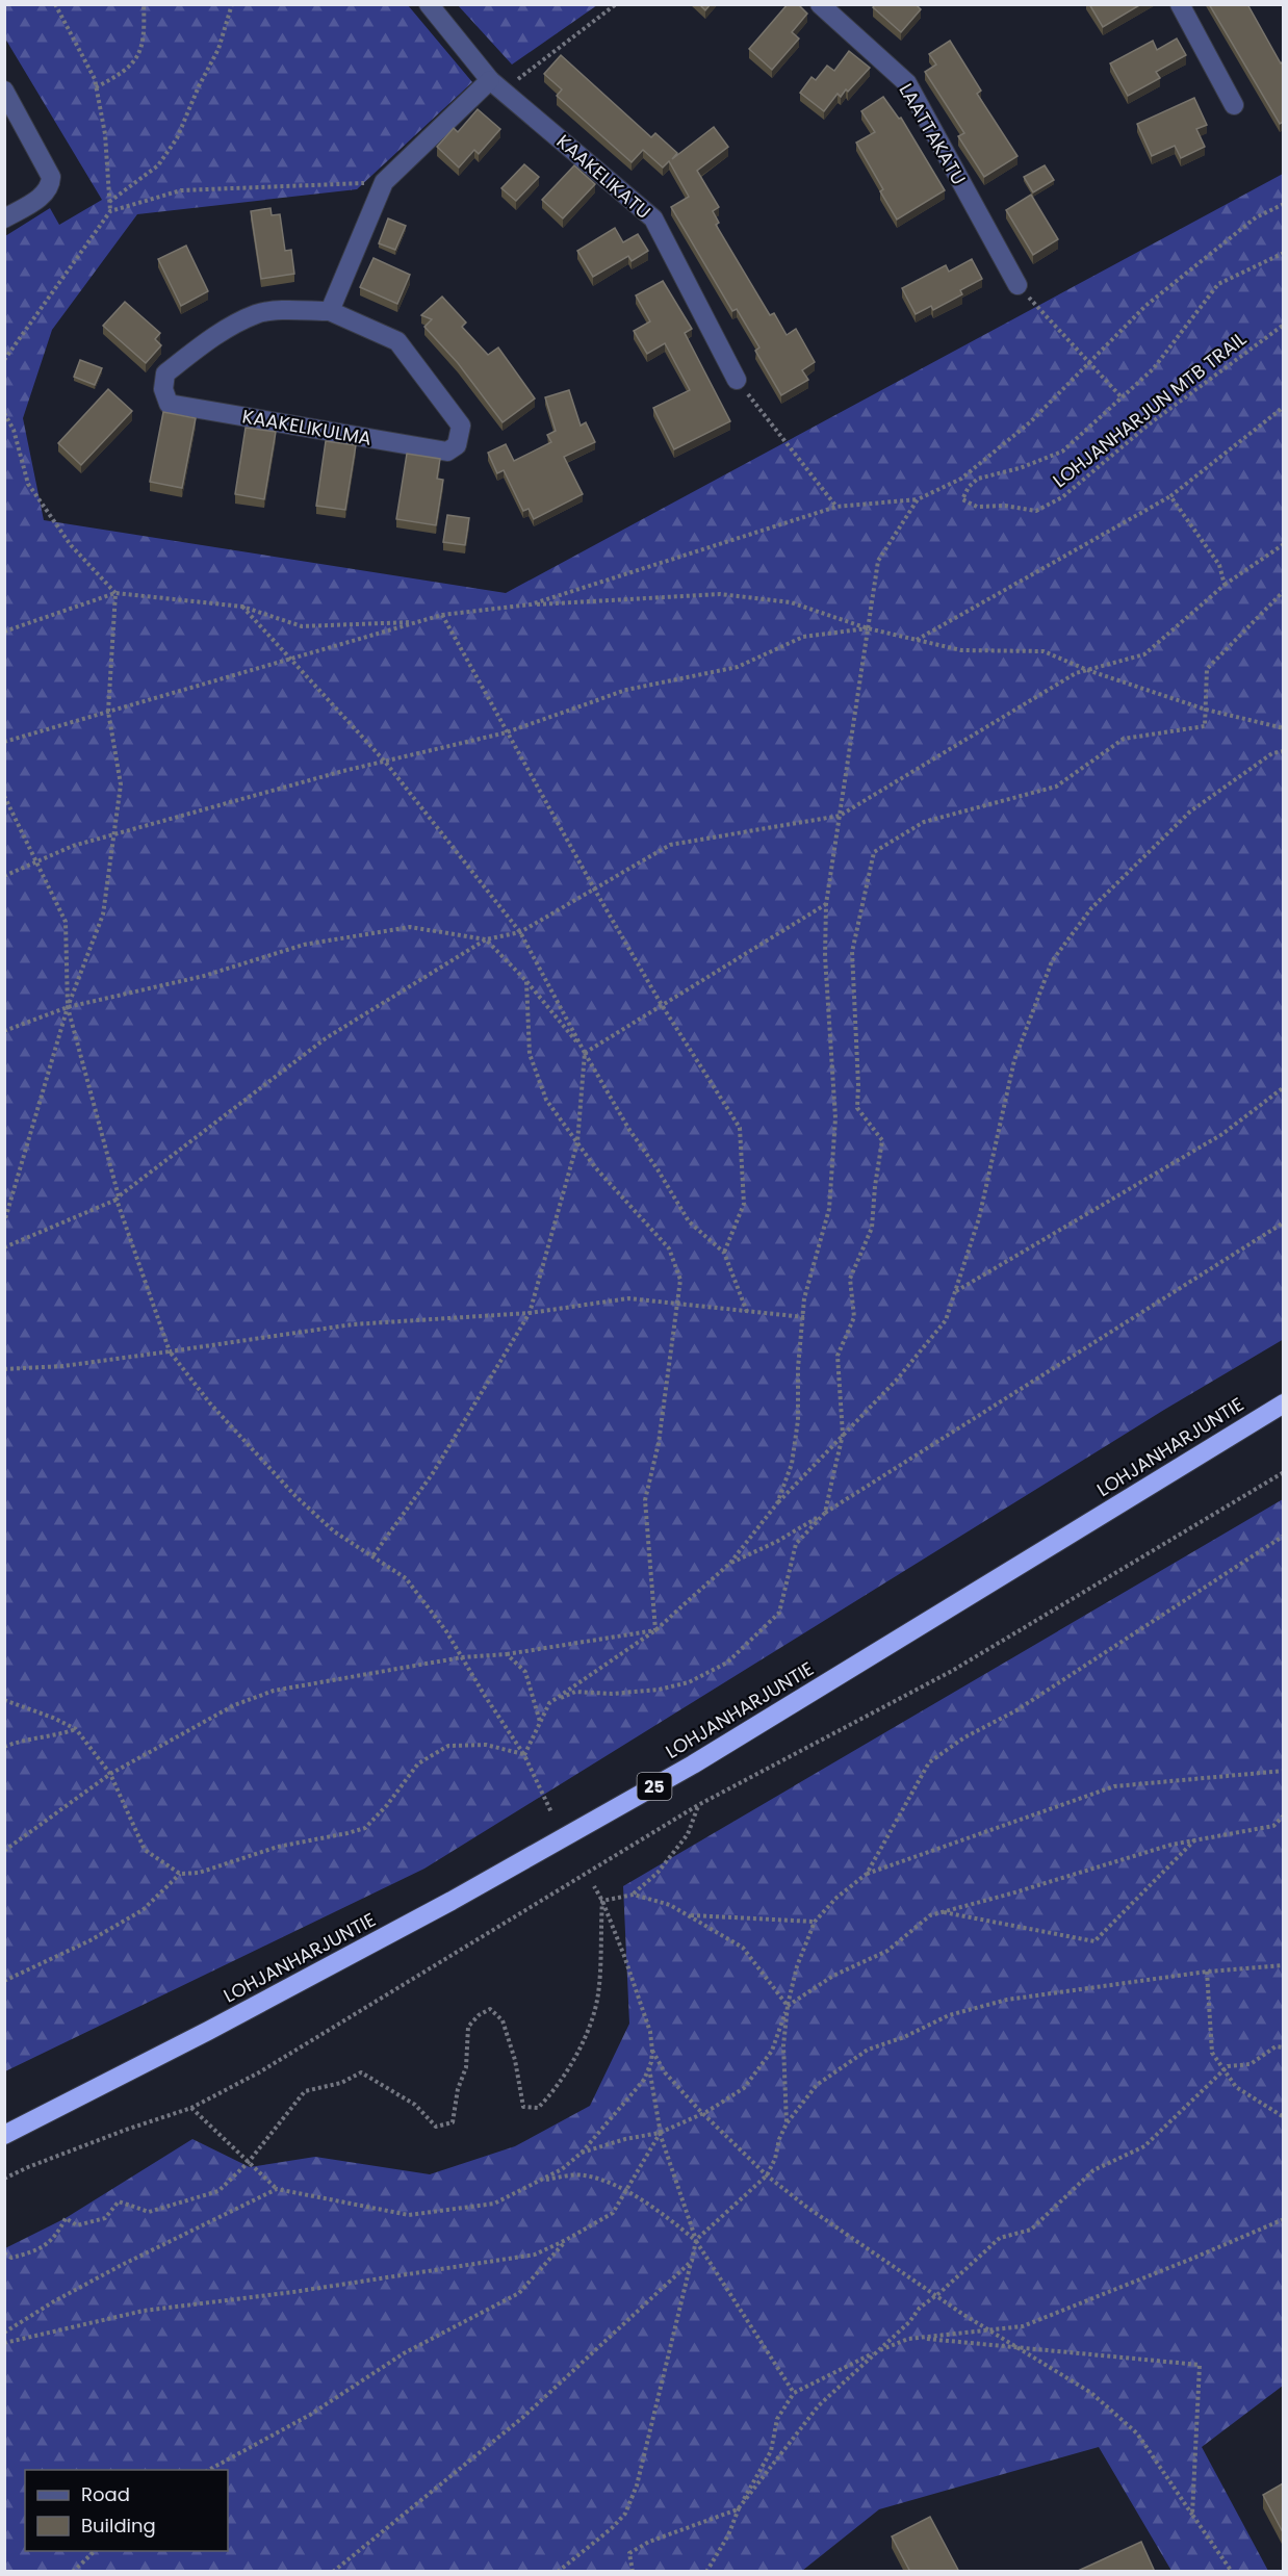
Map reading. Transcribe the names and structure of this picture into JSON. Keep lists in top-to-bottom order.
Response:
{
  "streets": {
    "highway": ["LOHJANHARJUNTIE", "25"],
    "street": ["LAATTAKATU", "KAAKELIKATU", "KAAKELIKULMA"],
    "path": ["LOHJANHARJUN MTB TRAIL"]
  },
  "legend": ["Road", "Building"]
}
